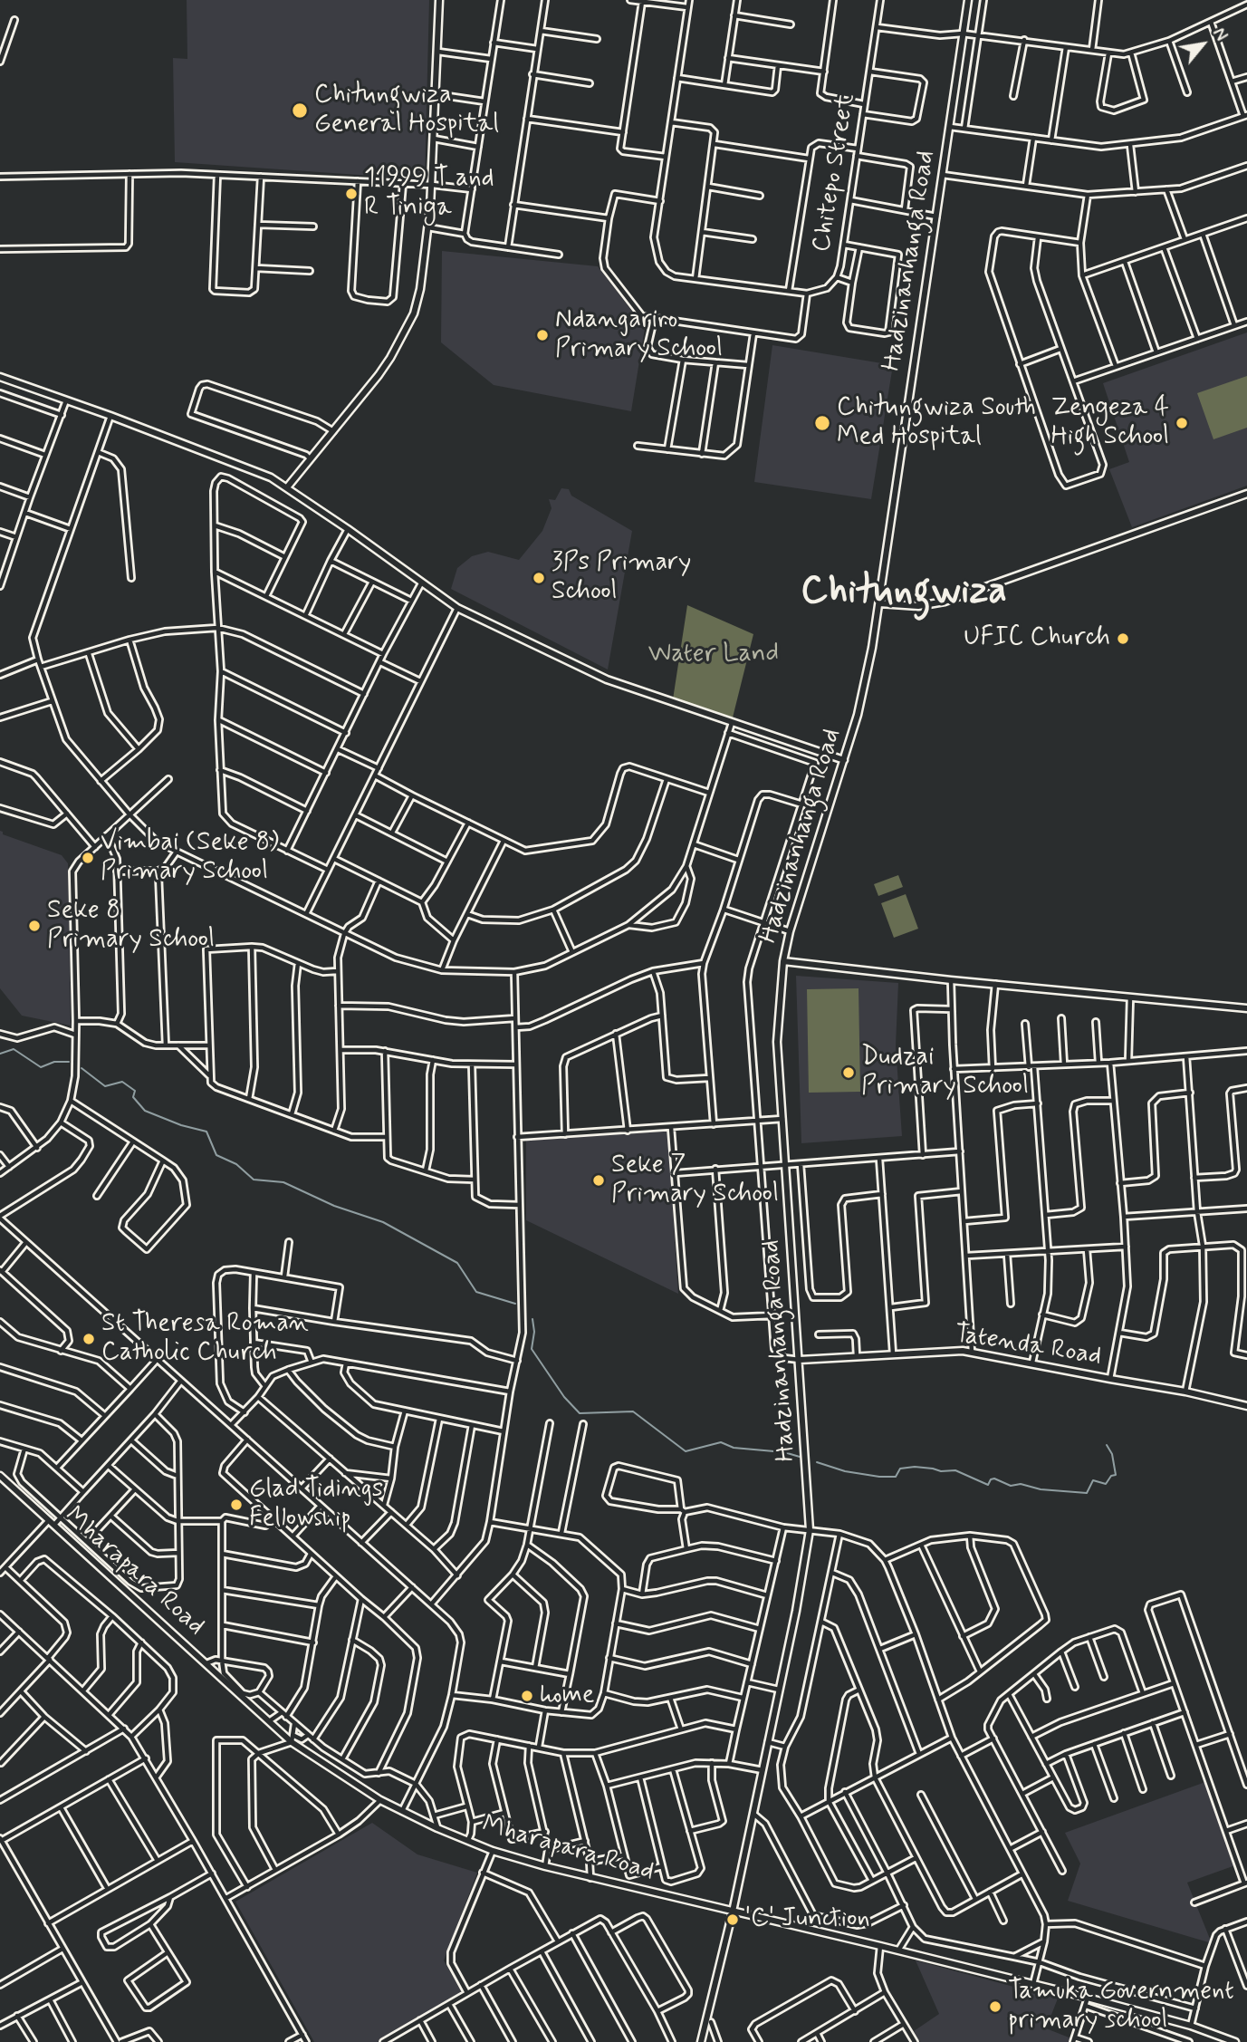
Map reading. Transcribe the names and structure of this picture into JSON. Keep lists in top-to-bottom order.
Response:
{
  "streets": {
    "street": [
      "Chitepo Street",
      "Hadzinanhanga Road",
      "Tatenda Road",
      "Mharapara Road"
    ]
  },
  "crossings": [
    ["Hadzinanhanga Road", "Tatenda Road"],
    ["Hadzinanhanga Road", "Mharapara Road"]
  ],
  "districts": ["Chitungwiza"],
  "parks": ["Water Land"],
  "places": [
    "Chitungwiza General Hospital",
    "11999 T and R Tiniga",
    "Ndangariro Primary School",
    "Chitungwiza South Med Hospital",
    "Zengeza 4 High School",
    "3Ps Primary School",
    "UFIC Church",
    "Vimbai (Seke 8) Primary School",
    "Seke 8 Primary School",
    "Dudzai Primary School",
    "Seke 7 Primary School",
    "St Theresa Roman Catholic Church",
    "Glad Tidings Fellowship",
    "home",
    "'C' Junction",
    "Tamuka Government primary school"
  ],
  "north": "top right"
}
